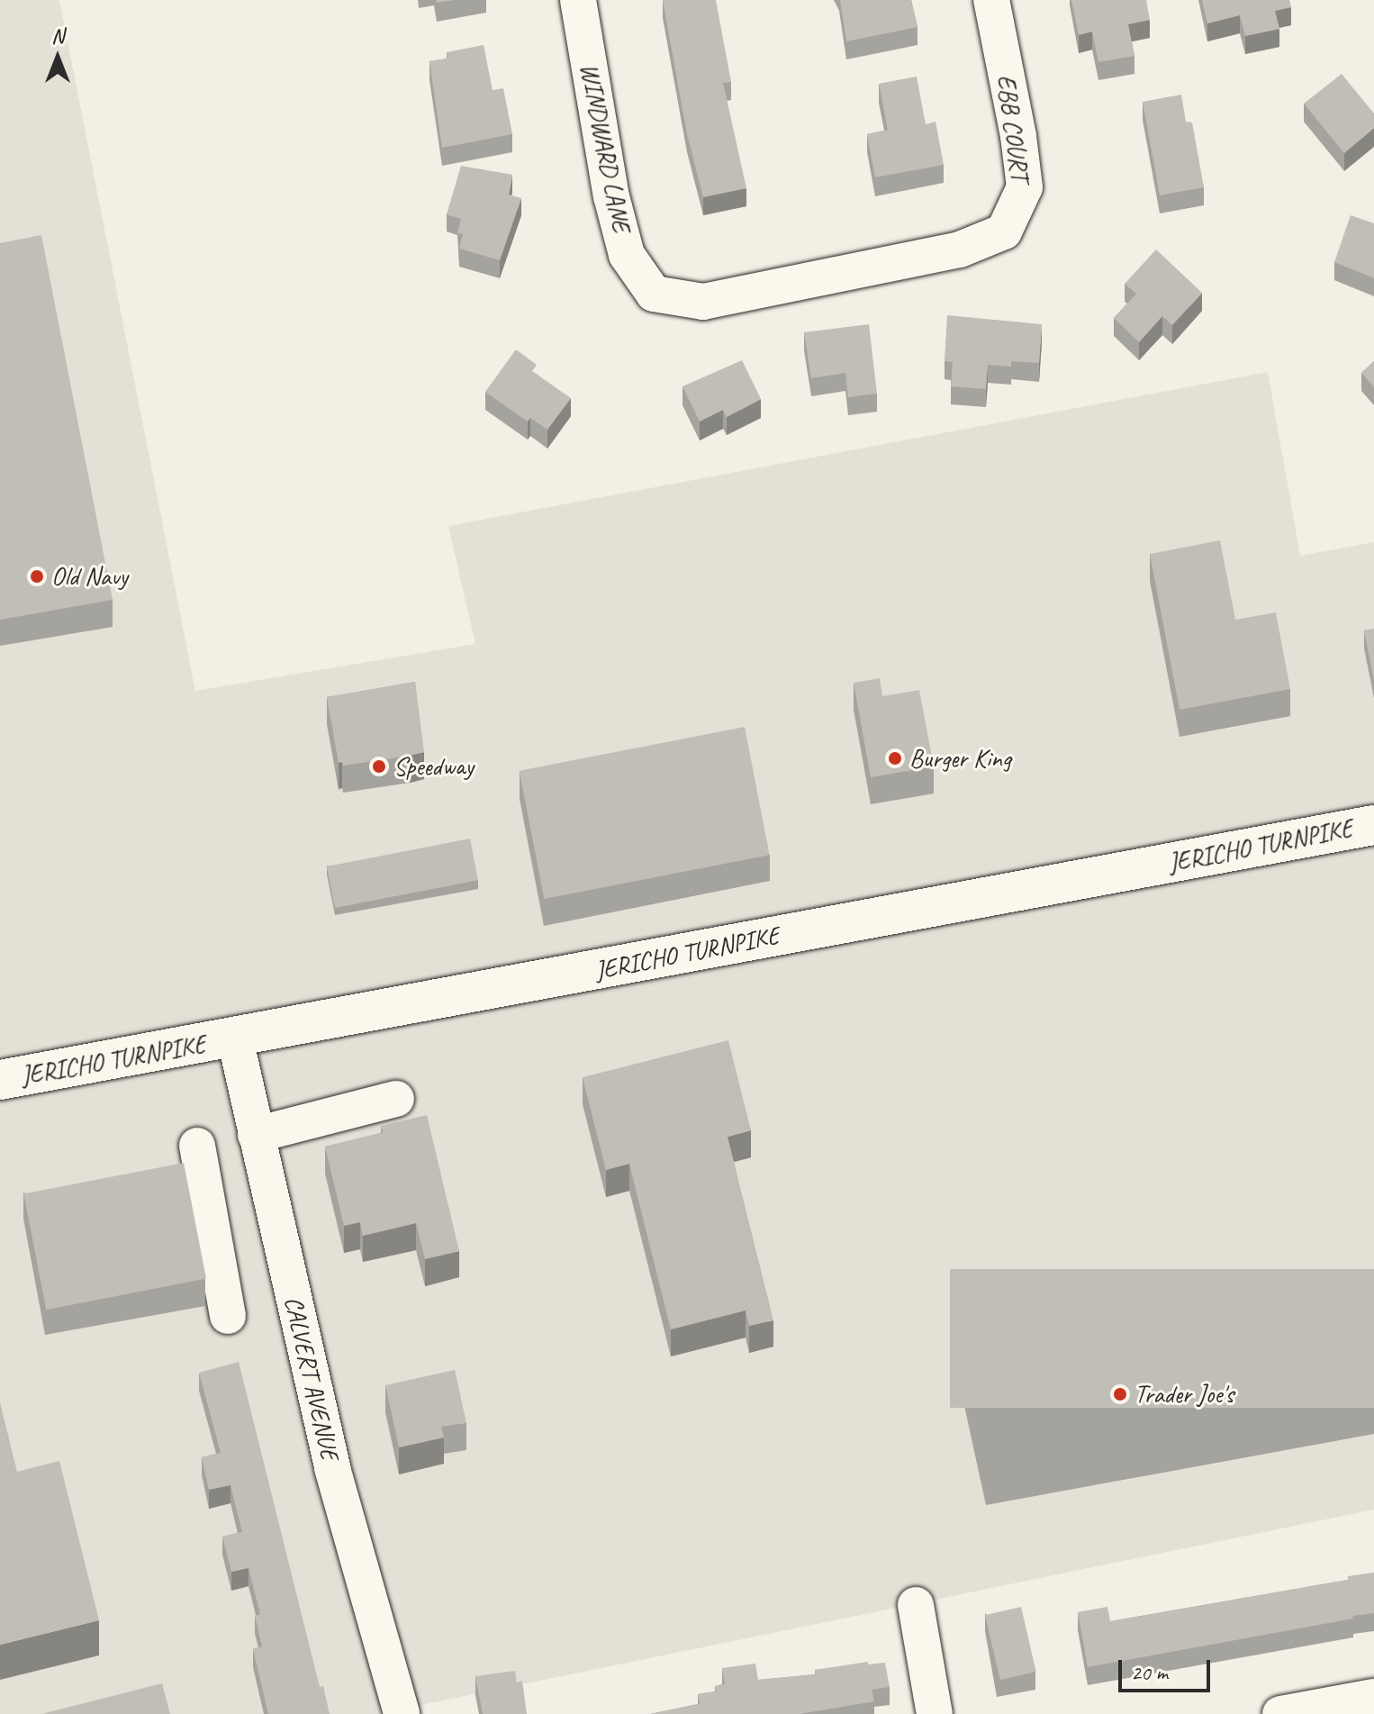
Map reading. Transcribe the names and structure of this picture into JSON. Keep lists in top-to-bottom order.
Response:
{
  "streets": {
    "main road": ["JERICHO TURNPIKE"],
    "street": ["EBB COURT", "WINDWARD LANE", "CALVERT AVENUE"]
  },
  "crossings": [
    ["EBB COURT", "WINDWARD LANE"],
    ["JERICHO TURNPIKE", "CALVERT AVENUE"]
  ],
  "places": [
    "Old Navy",
    "Burger King",
    "Speedway",
    "Trader Joe's"
  ],
  "scale_bar": "20 m",
  "north": "top"
}
